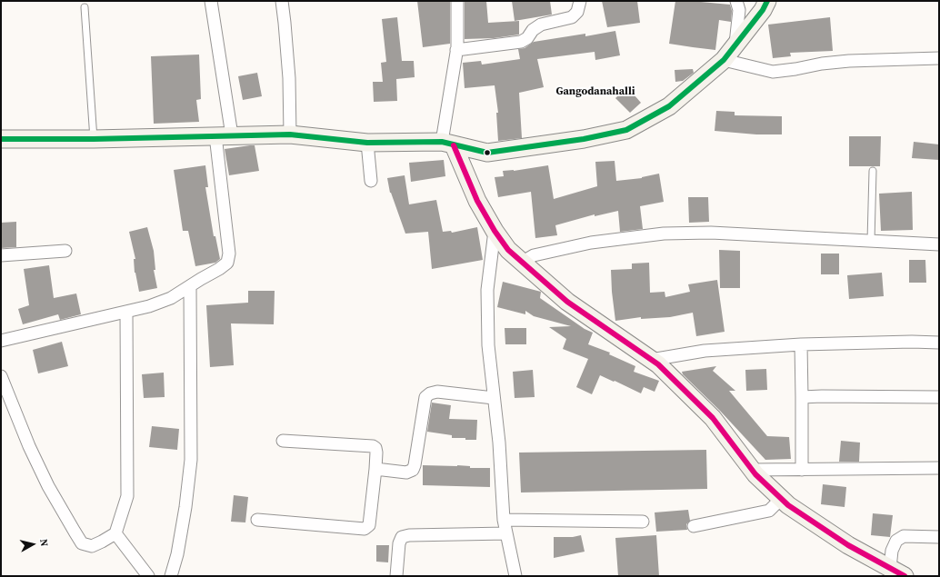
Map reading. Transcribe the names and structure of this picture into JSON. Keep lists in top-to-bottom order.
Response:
{
  "districts": ["Gangodanahalli"],
  "north": "right"
}
